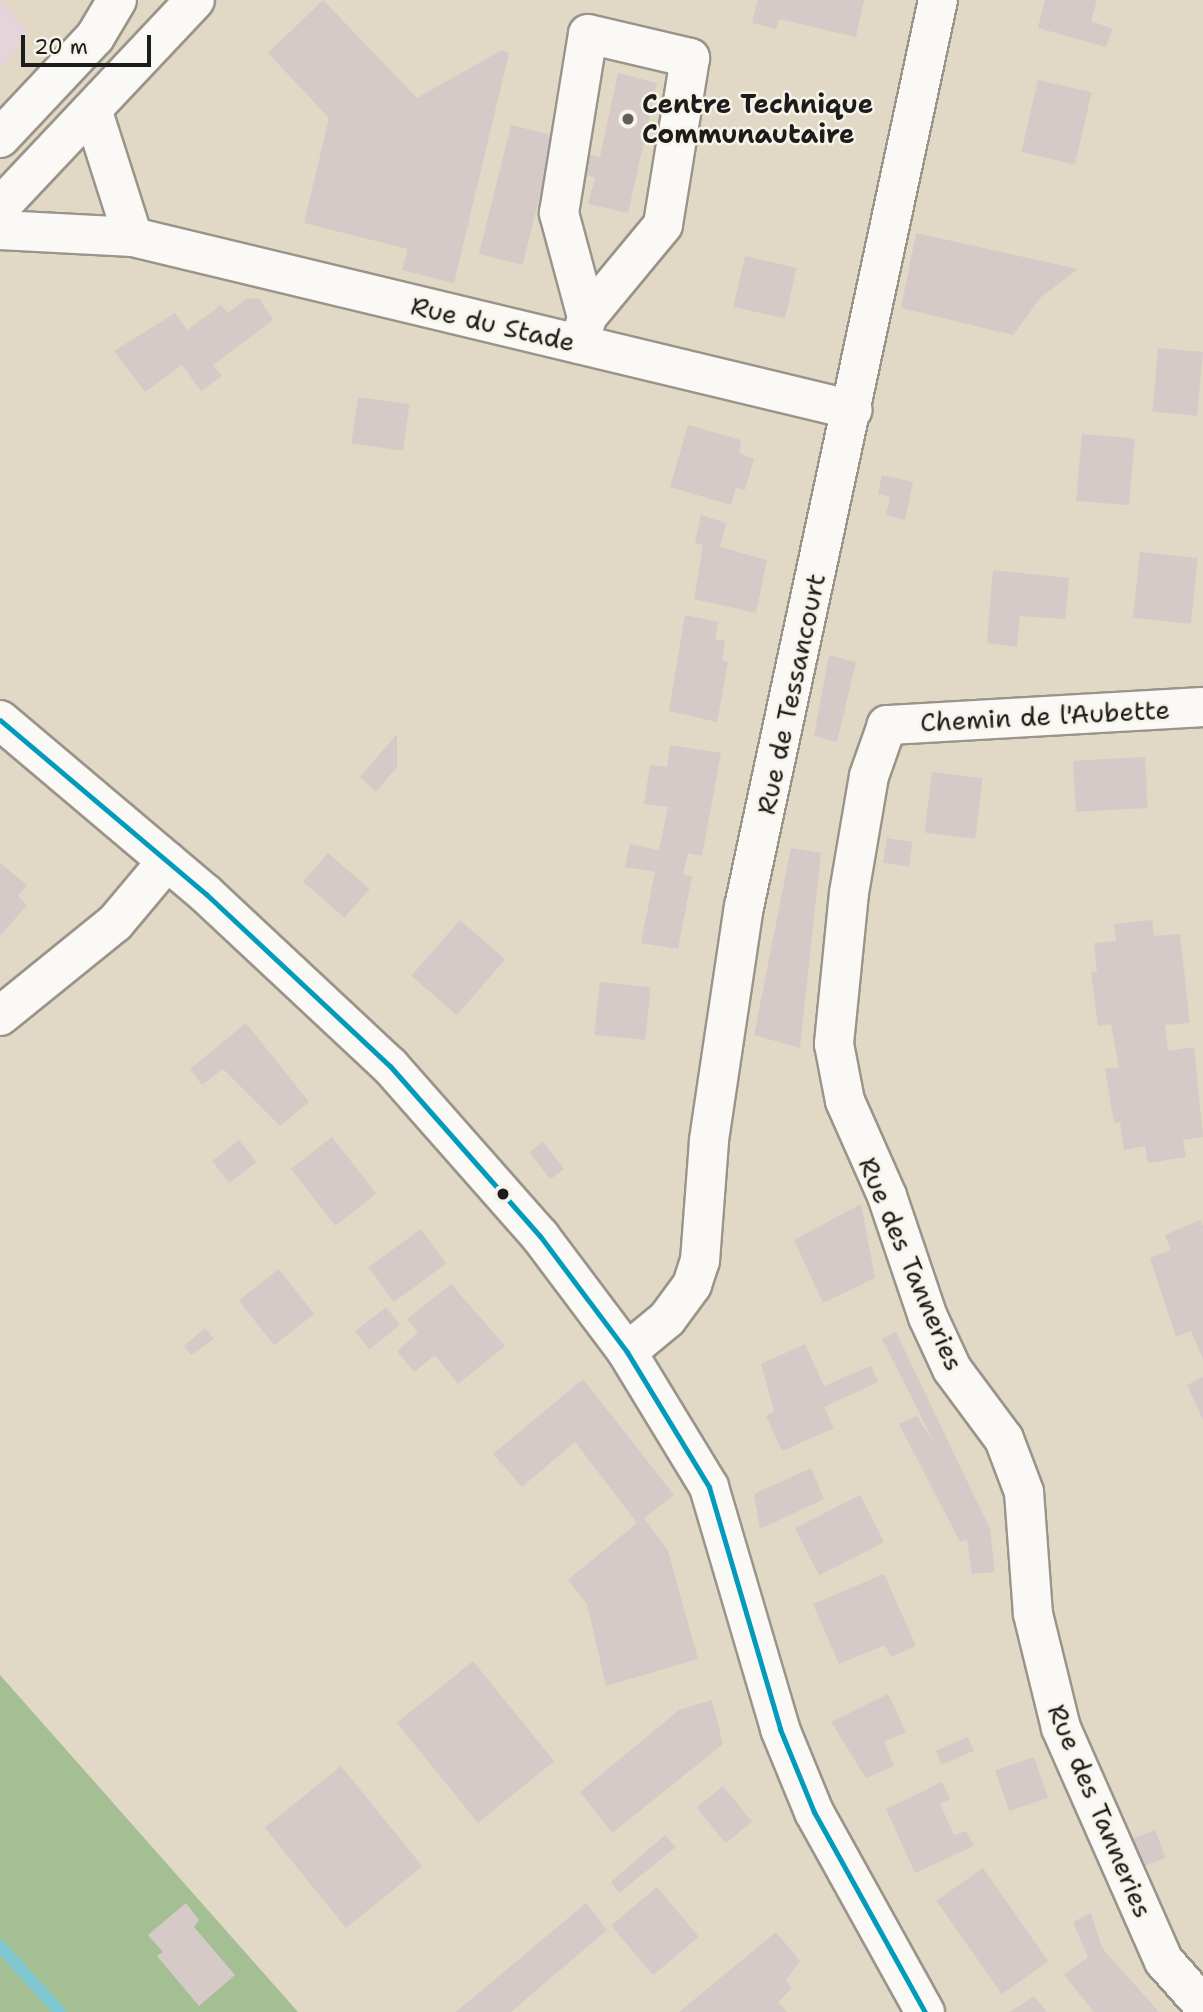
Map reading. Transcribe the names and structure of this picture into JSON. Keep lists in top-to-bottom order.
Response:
{
  "streets": {
    "street": [
      "Rue du Stade",
      "Rue de Tessancourt",
      "Chemin de l'Aubette",
      "Rue des Tanneries"
    ]
  },
  "crossings": [
    ["Rue du Stade", "Rue de Tessancourt"],
    ["Chemin de l'Aubette", "Rue des Tanneries"]
  ],
  "places": ["Centre Technique Communautaire"],
  "scale_bar": "20 m"
}
